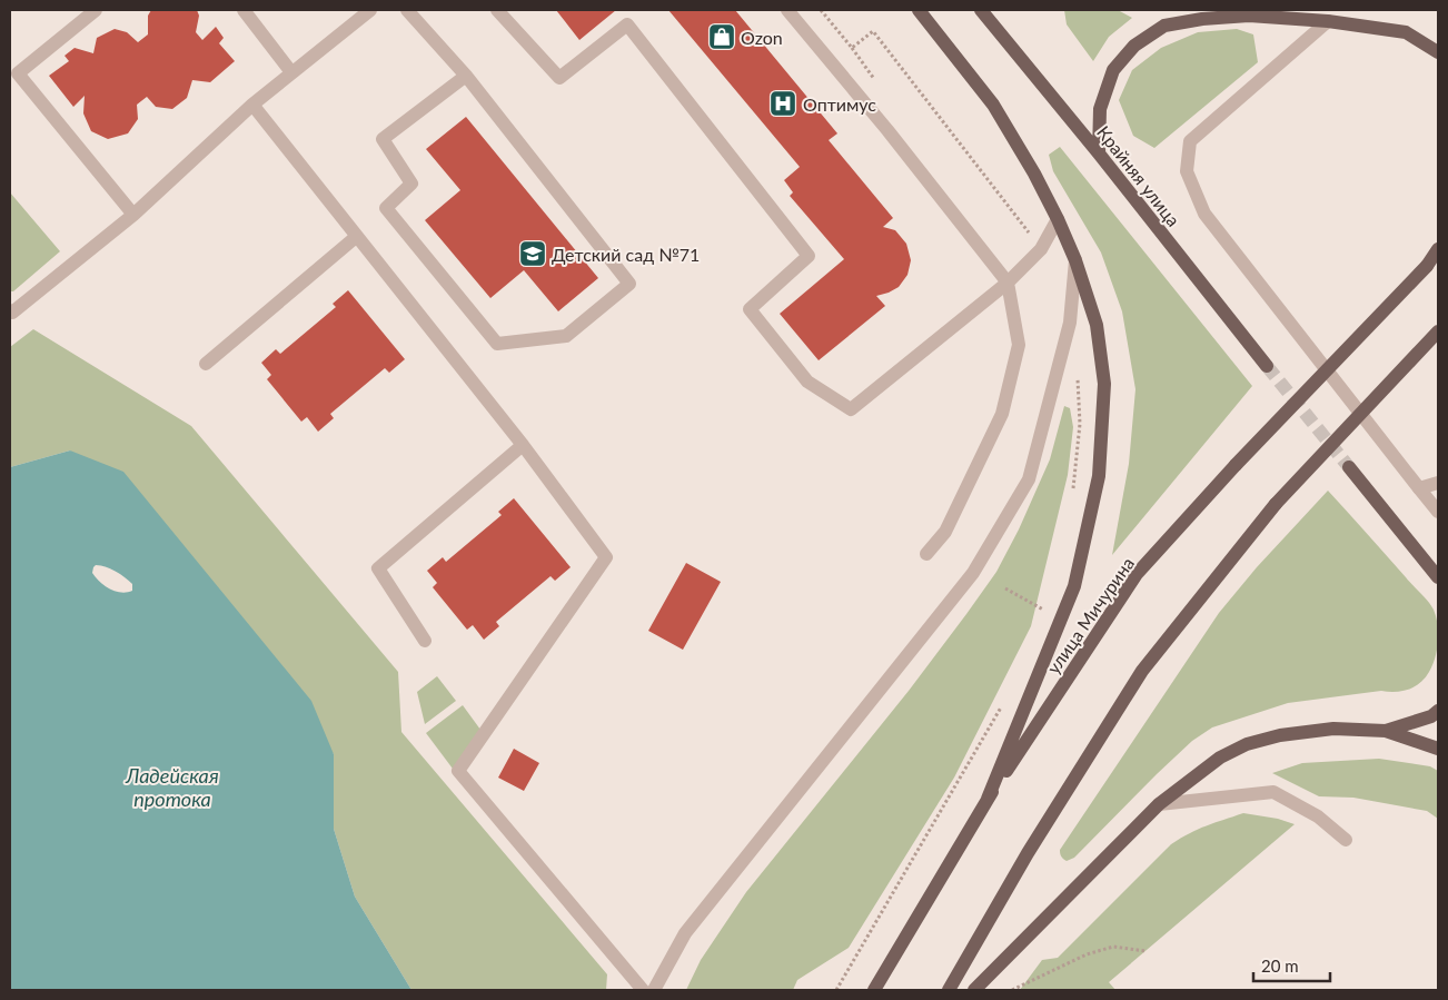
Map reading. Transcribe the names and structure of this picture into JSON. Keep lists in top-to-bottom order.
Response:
{
  "streets": {
    "main road": ["Крайняя улица", "улица Мичурина"]
  },
  "water": ["Ладейская протока"],
  "places": {
    "shop": ["Ozon"],
    "hospital": ["Оптимус"],
    "school or university": ["Детский сад №71"]
  },
  "scale_bar": "20 m"
}
